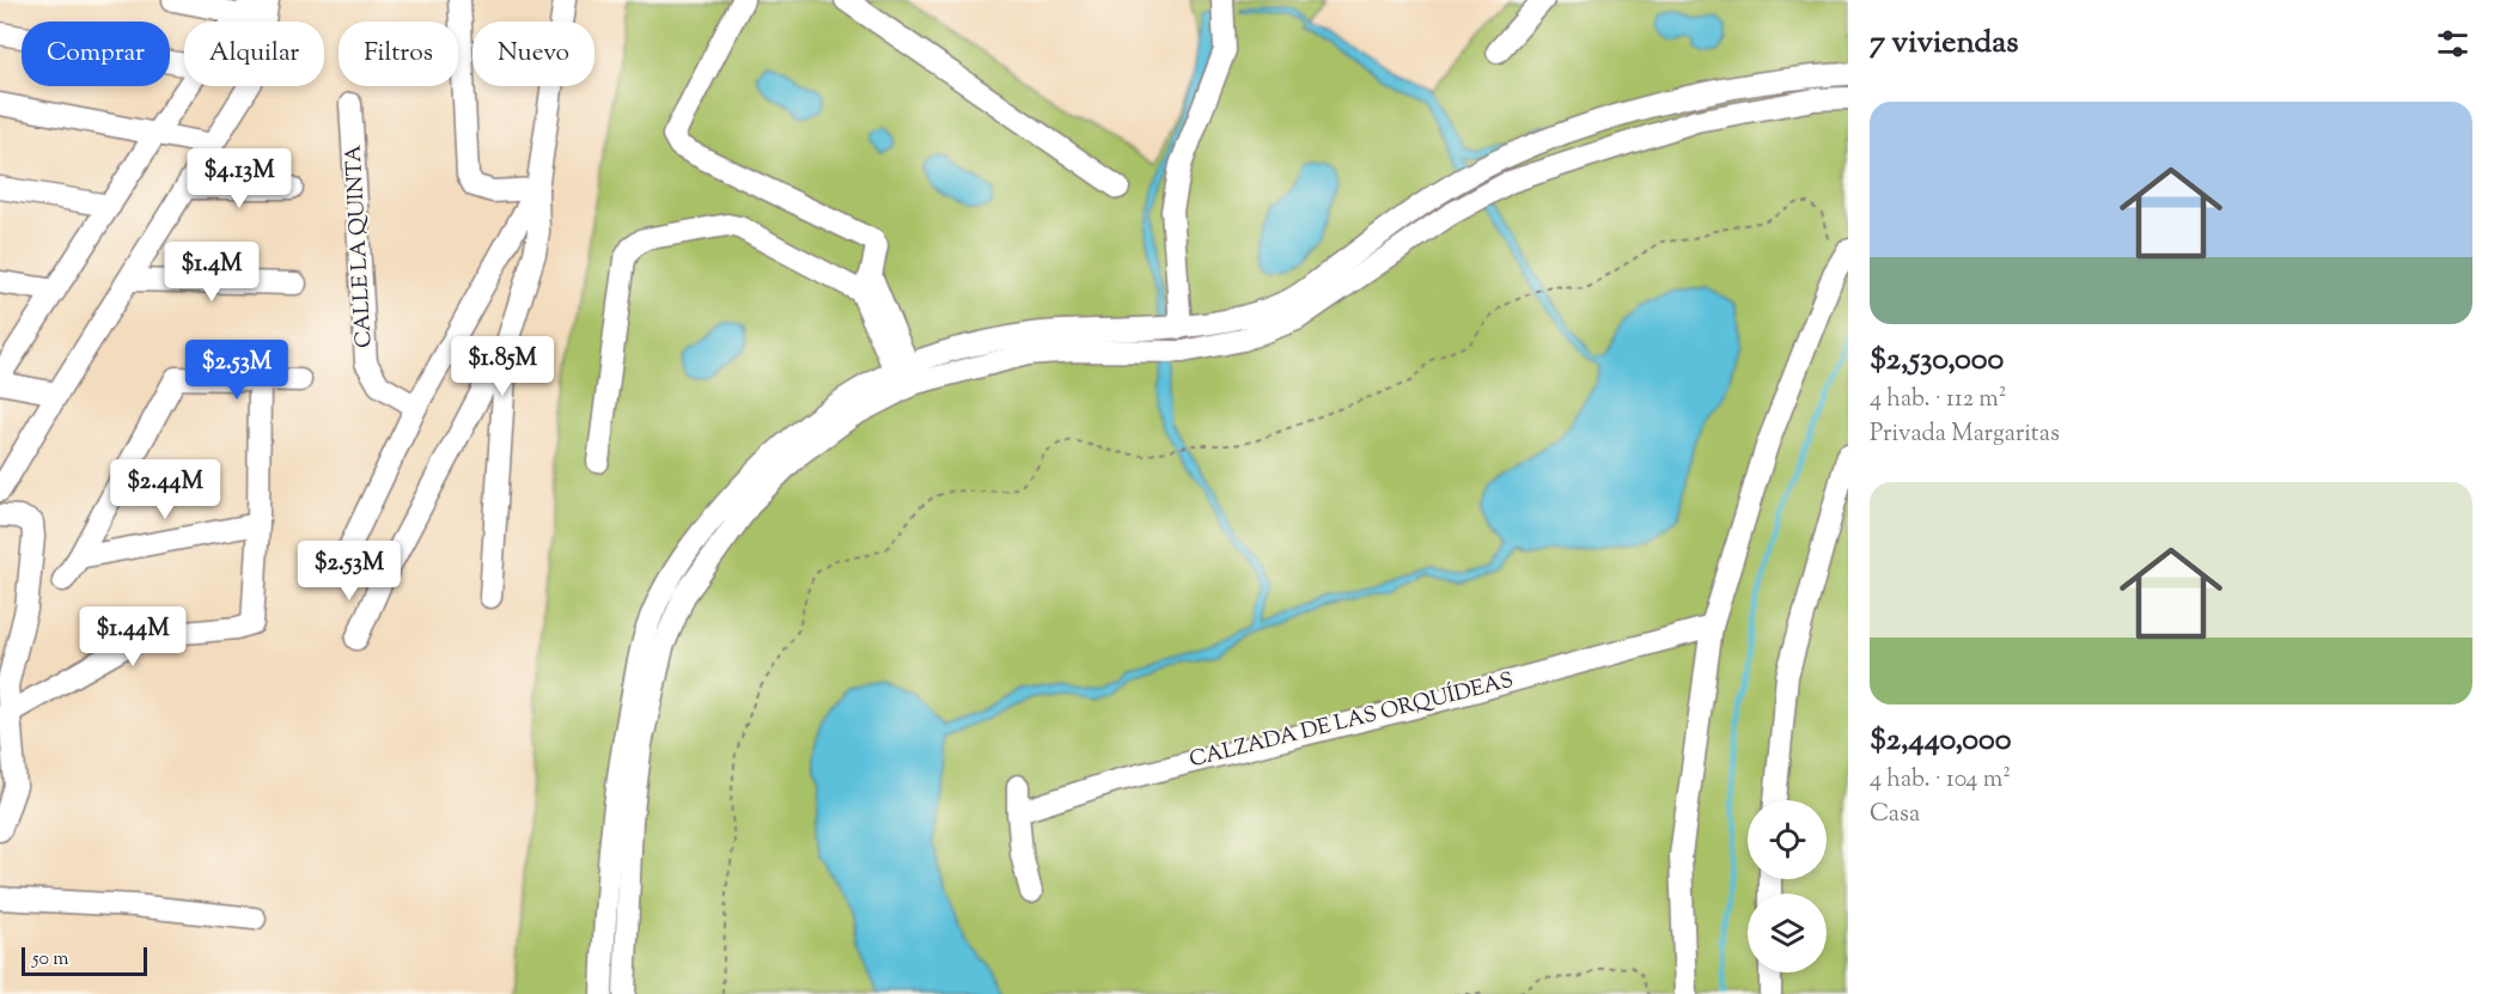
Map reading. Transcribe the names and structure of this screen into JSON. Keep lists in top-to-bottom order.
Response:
{
  "streets": {
    "street": ["CALLE LA QUINTA", "CALZADA DE LAS ORQUÍDEAS"]
  },
  "scale_bar": "50 m",
  "page": {
    "heading": "7 viviendas",
    "chip": [
      "Comprar",
      "Alquilar",
      "Filtros",
      "Nuevo"
    ],
    "list": [
      {
        "name": "$2,530,000",
        "note": "4 hab. · 112 m² · Privada Margaritas"
      },
      {
        "name": "$2,440,000",
        "note": "4 hab. · 104 m² · Casa"
      }
    ],
    "price": [
      "$4.13M",
      "$1.4M",
      "$1.85M",
      "$2.53M",
      "$2.44M",
      "$2.53M",
      "$1.44M"
    ],
    "scale": "50 m"
  }
}
